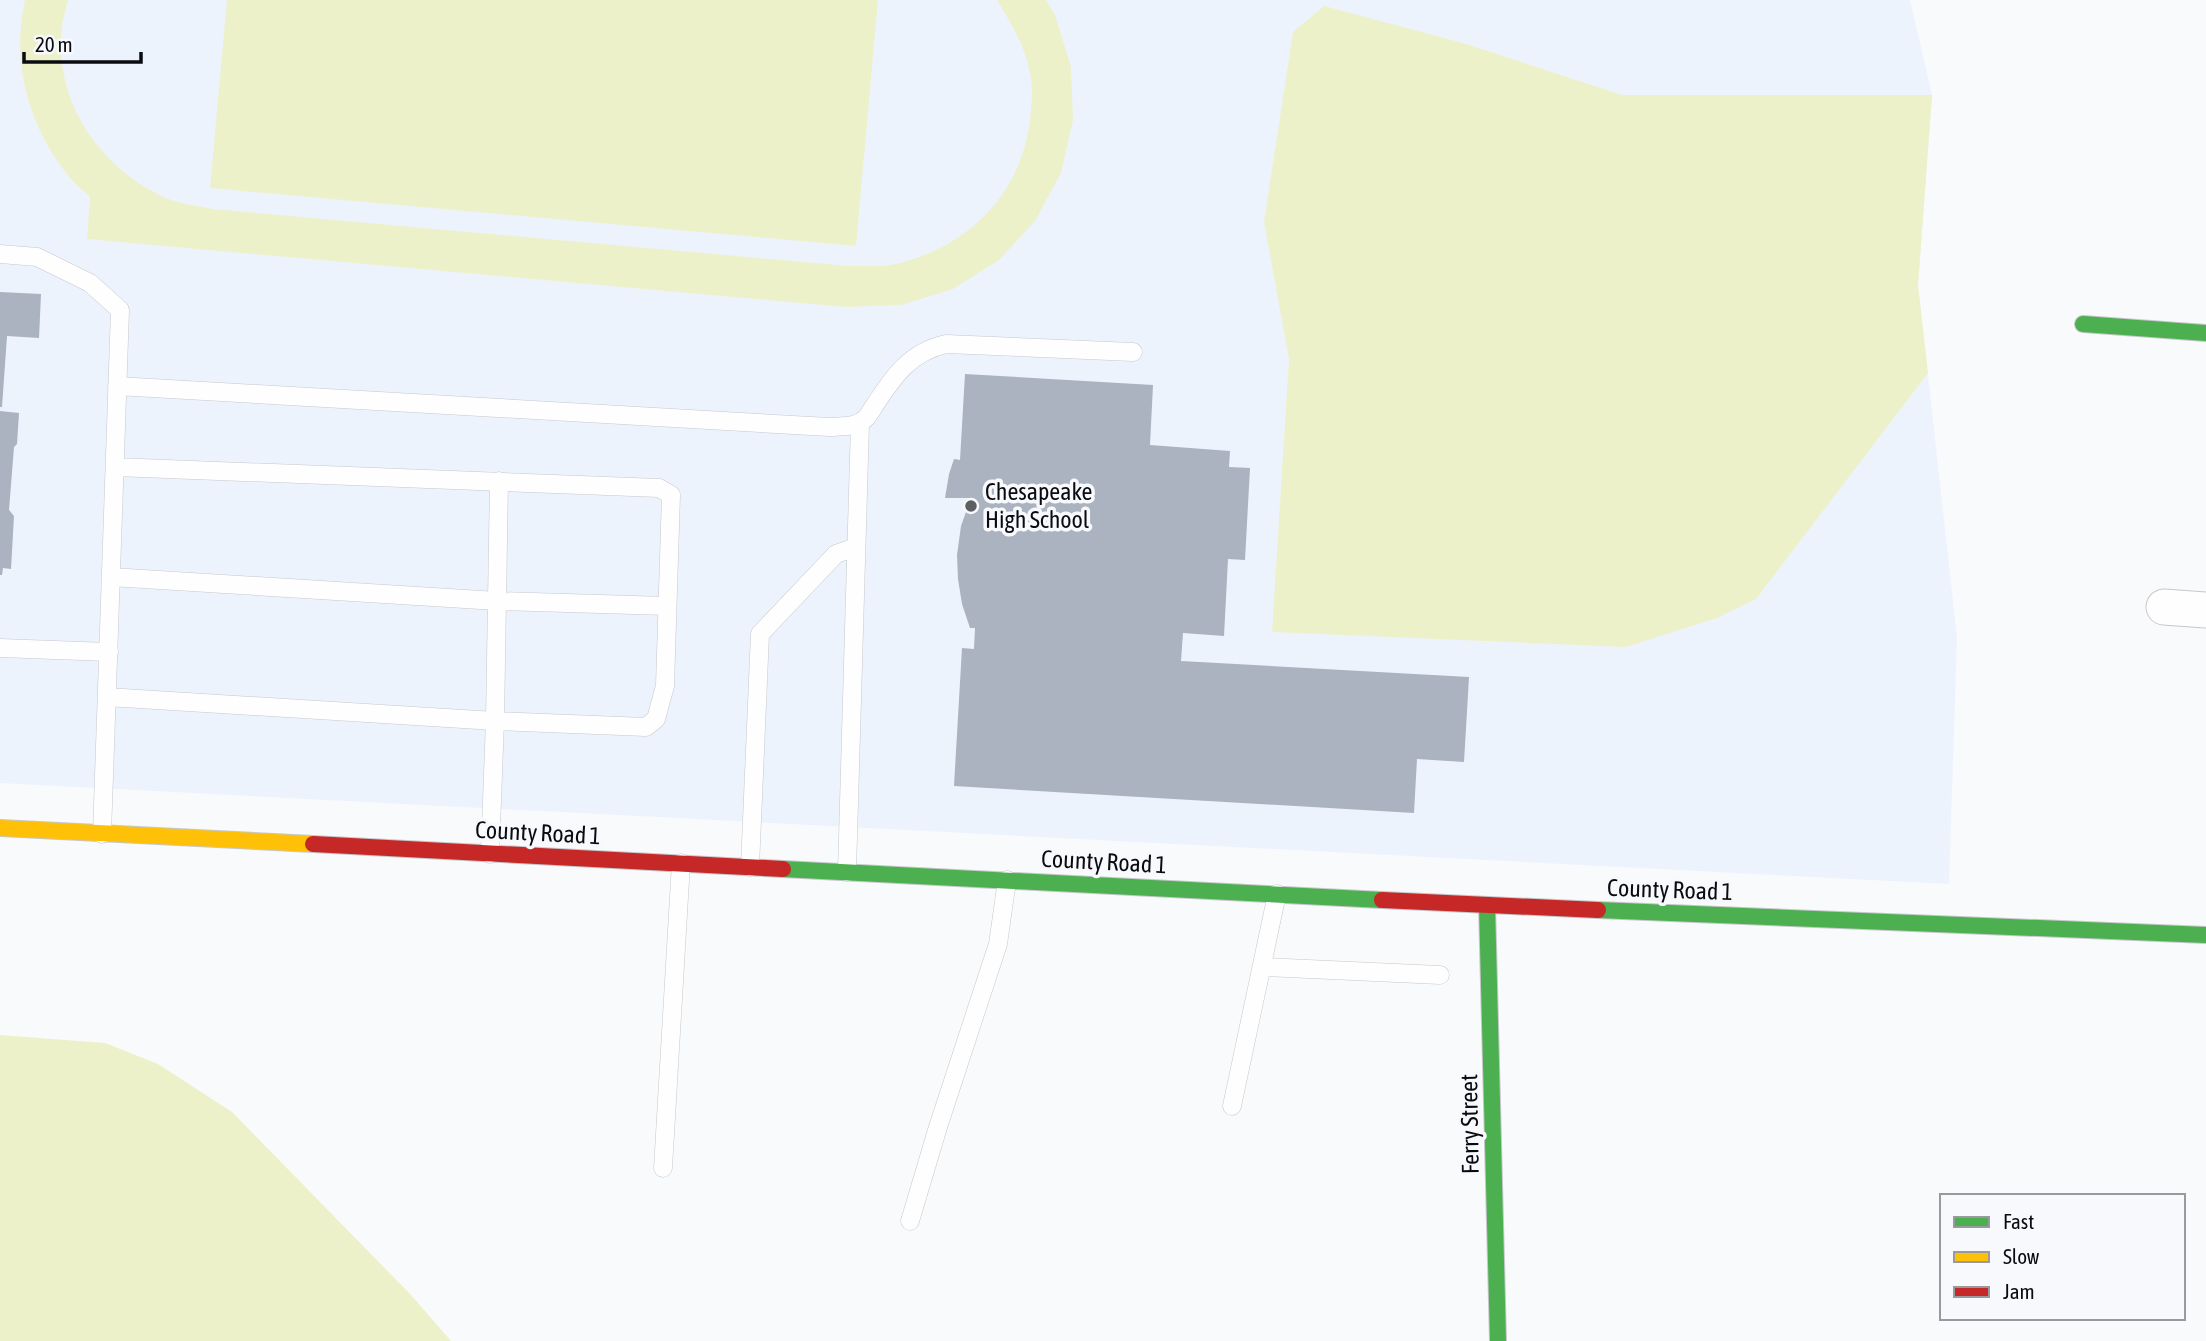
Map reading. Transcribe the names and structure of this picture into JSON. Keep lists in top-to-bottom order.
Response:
{
  "streets": {
    "street": ["County Road 1", "Ferry Street"]
  },
  "crossings": [
    ["County Road 1", "Ferry Street"]
  ],
  "places": ["Chesapeake High School"],
  "legend": ["Fast", "Slow", "Jam"],
  "scale_bar": "20 m"
}
